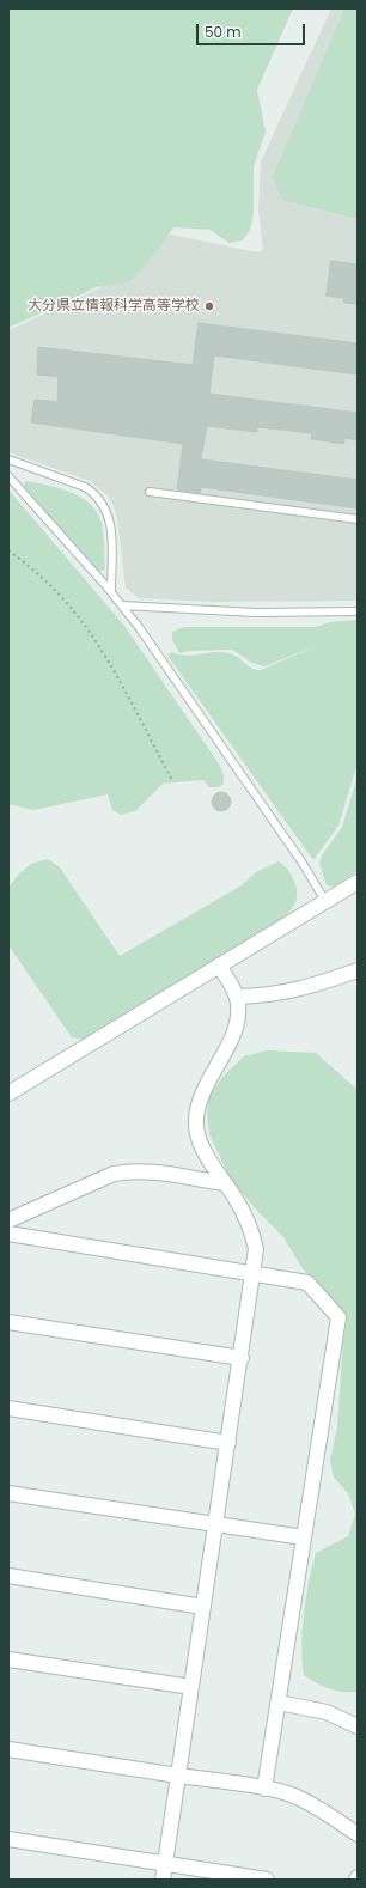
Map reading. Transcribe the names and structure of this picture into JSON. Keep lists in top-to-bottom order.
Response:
{
  "places": ["大分県立情報科学高等学校"],
  "scale_bar": "50 m"
}
